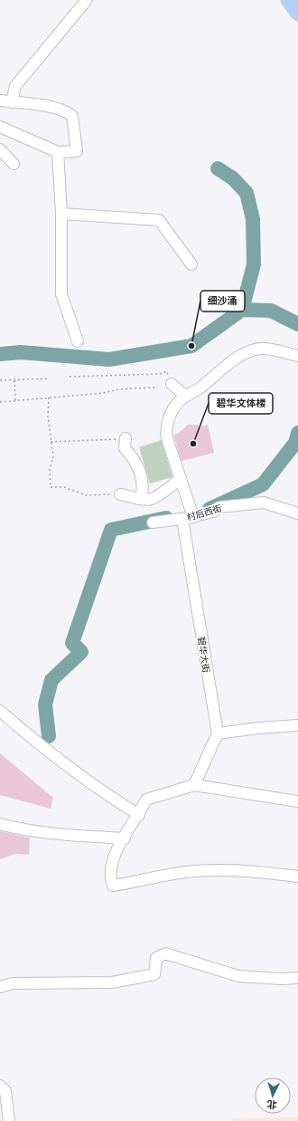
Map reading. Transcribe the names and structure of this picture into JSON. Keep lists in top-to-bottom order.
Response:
{
  "streets": {
    "street": ["村后西街", "碧华大街"]
  },
  "crossings": [
    ["村后西街", "碧华大街"]
  ],
  "places": ["细沙涌", "碧华文体楼"],
  "north": "bottom"
}
